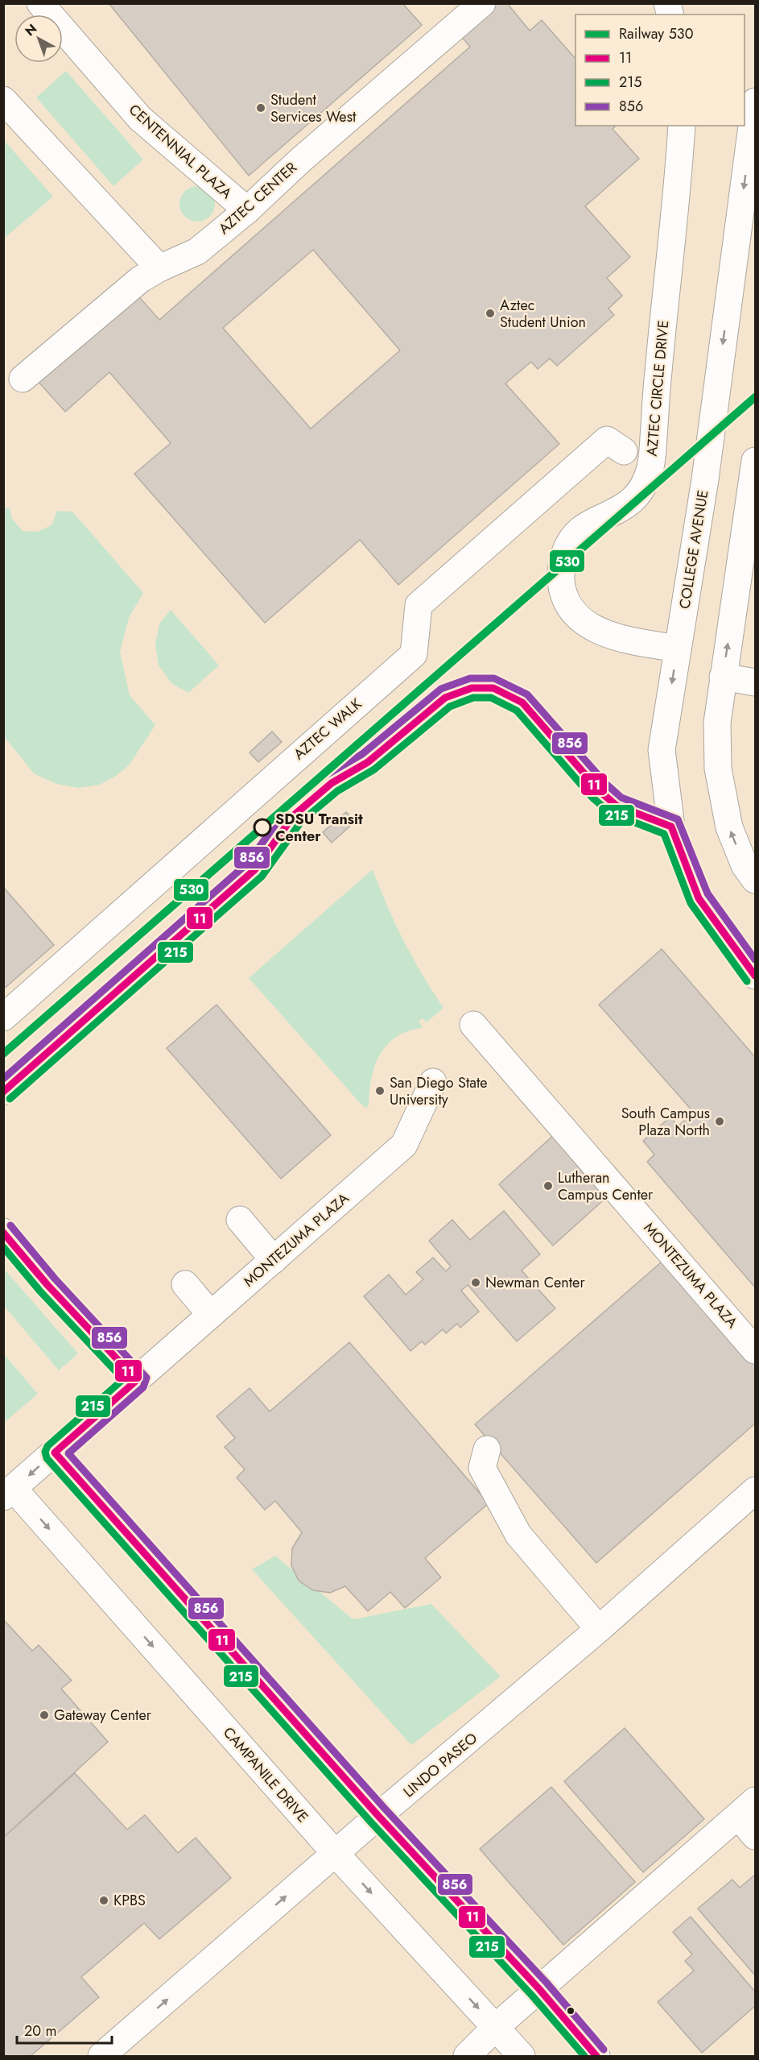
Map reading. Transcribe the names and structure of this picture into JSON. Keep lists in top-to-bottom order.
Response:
{
  "streets": {
    "street": [
      "CENTENNIAL PLAZA",
      "AZTEC CENTER",
      "AZTEC CIRCLE DRIVE",
      "COLLEGE AVENUE",
      "AZTEC WALK",
      "MONTEZUMA PLAZA",
      "LINDO PASEO",
      "CAMPANILE DRIVE"
    ]
  },
  "crossings": [
    ["CENTENNIAL PLAZA", "AZTEC CENTER"],
    ["AZTEC CIRCLE DRIVE", "COLLEGE AVENUE"],
    ["MONTEZUMA PLAZA", "CAMPANILE DRIVE"],
    ["LINDO PASEO", "CAMPANILE DRIVE"]
  ],
  "one_way": ["LINDO PASEO"],
  "places": [
    "Student Services West",
    "Aztec Student Union",
    "SDSU Transit Center",
    "San Diego State University",
    "South Campus Plaza North",
    "Lutheran Campus Center",
    "Newman Center",
    "Gateway Center",
    "KPBS"
  ],
  "lines": [
    "rail line 530",
    "transit line 856",
    "transit line 11",
    "transit line 215"
  ],
  "legend": [
    "Railway 530",
    "11",
    "215",
    "856"
  ],
  "scale_bar": "20 m",
  "north": "top left"
}
